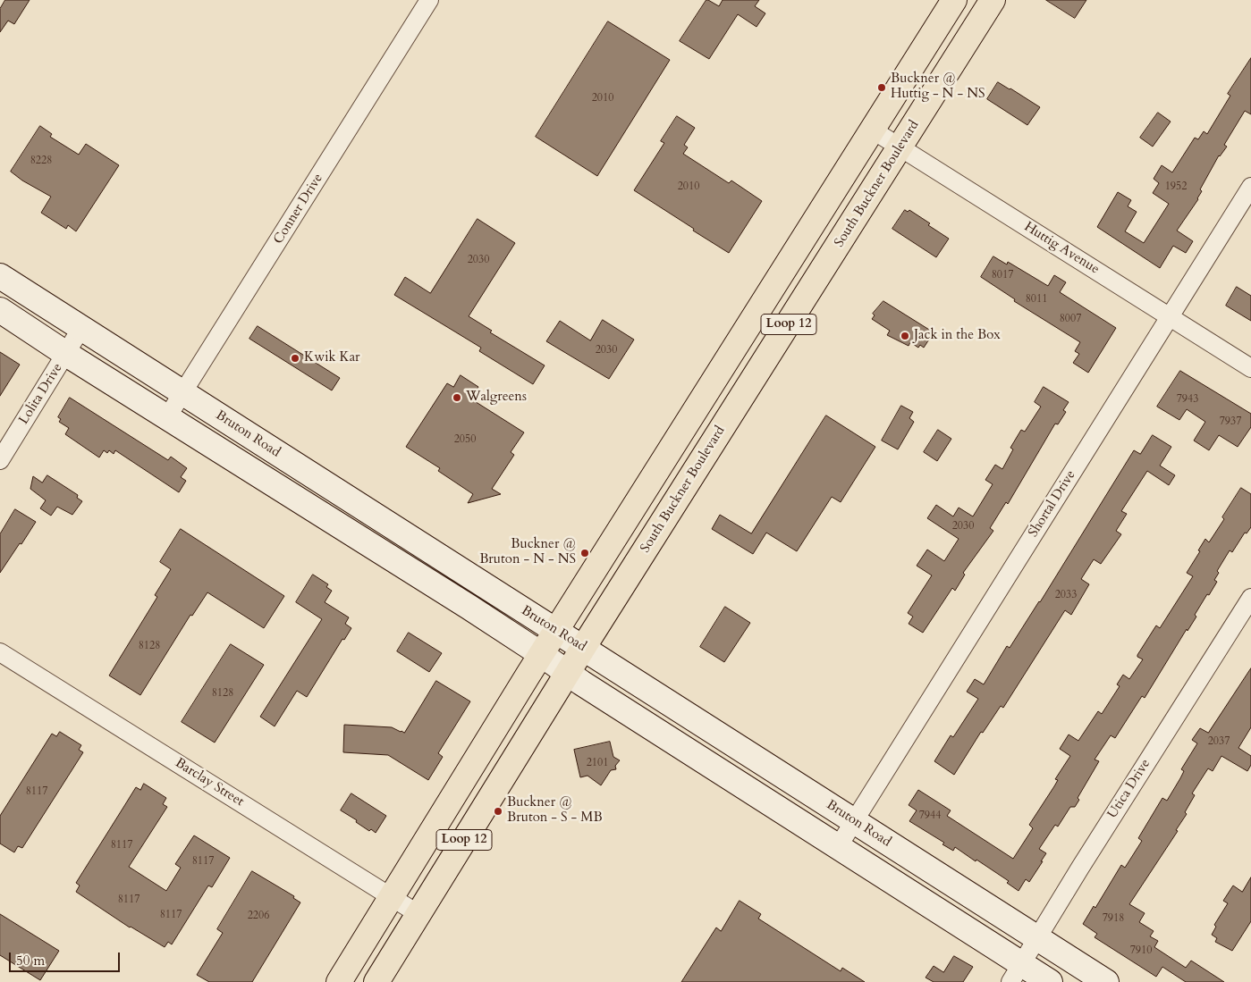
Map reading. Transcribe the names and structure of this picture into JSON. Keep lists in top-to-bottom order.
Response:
{
  "streets": {
    "main road": ["South Buckner Boulevard", "Loop 12", "Bruton Road"],
    "street": [
      "Conner Drive",
      "Huttig Avenue",
      "Lolita Drive",
      "Shortal Drive",
      "Barclay Street",
      "Utica Drive"
    ]
  },
  "crossings": [
    ["South Buckner Boulevard", "Huttig Avenue"],
    ["South Buckner Boulevard", "Bruton Road"],
    ["South Buckner Boulevard", "Barclay Street"],
    ["Conner Drive", "Bruton Road"],
    ["Huttig Avenue", "Loop 12"],
    ["Huttig Avenue", "Shortal Drive"],
    ["Loop 12", "Bruton Road"],
    ["Loop 12", "Barclay Street"],
    ["Lolita Drive", "Bruton Road"],
    ["Bruton Road", "Shortal Drive"],
    ["Bruton Road", "Utica Drive"]
  ],
  "places": [
    "Buckner @ Huttig - N - NS",
    "Jack in the Box",
    "Kwik Kar",
    "Walgreens",
    "Buckner @ Bruton - N - NS",
    "Buckner @ Bruton - S - MB"
  ],
  "house_numbers": [
    "2010",
    "8228",
    "2010",
    "1952",
    "2030",
    "8017",
    "8011",
    "8007",
    "2030",
    "7943",
    "7937",
    "2050",
    "2030",
    "2033",
    "8128",
    "8128",
    "2037",
    "2101",
    "8117",
    "7944",
    "8117",
    "8117",
    "8117",
    "8117",
    "2206",
    "7918",
    "7910"
  ],
  "scale_bar": "50 m"
}
